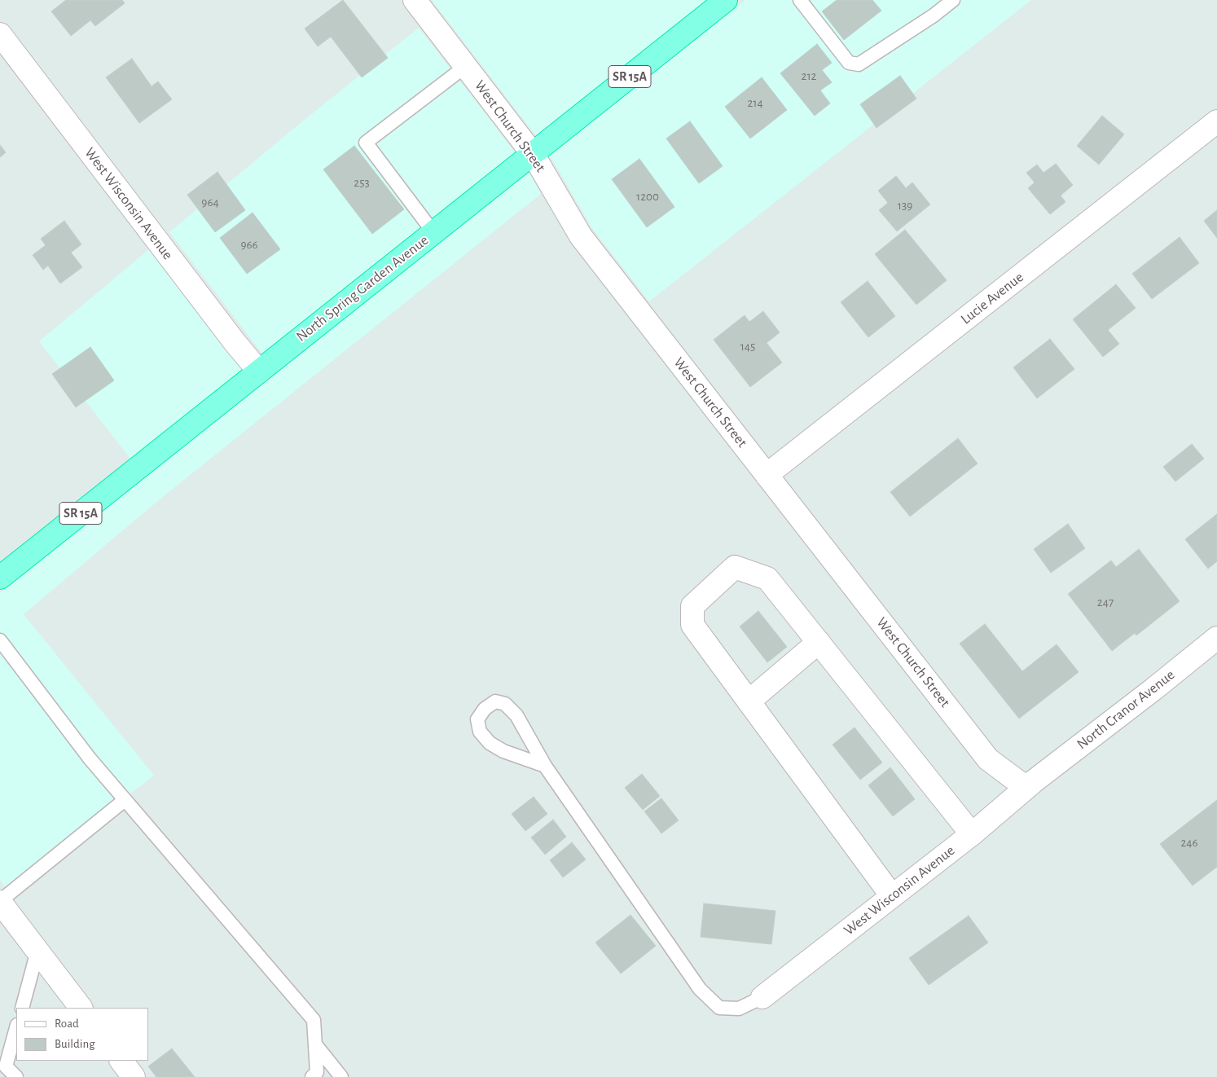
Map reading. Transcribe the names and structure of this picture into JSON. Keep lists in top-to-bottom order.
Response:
{
  "streets": {
    "highway": ["SR 15A", "North Spring Garden Avenue"],
    "street": [
      "West Church Street",
      "West Wisconsin Avenue",
      "Lucie Avenue",
      "North Cranor Avenue"
    ]
  },
  "crossings": [
    ["West Church Street", "West Wisconsin Avenue"],
    ["West Church Street", "North Spring Garden Avenue"],
    ["West Church Street", "Lucie Avenue"],
    ["West Church Street", "North Cranor Avenue"],
    ["West Wisconsin Avenue", "North Spring Garden Avenue"],
    ["West Wisconsin Avenue", "North Cranor Avenue"]
  ],
  "house_numbers": [
    "212",
    "214",
    "253",
    "1200",
    "964",
    "139",
    "966",
    "145",
    "247",
    "246"
  ],
  "legend": ["Road", "Building"]
}
